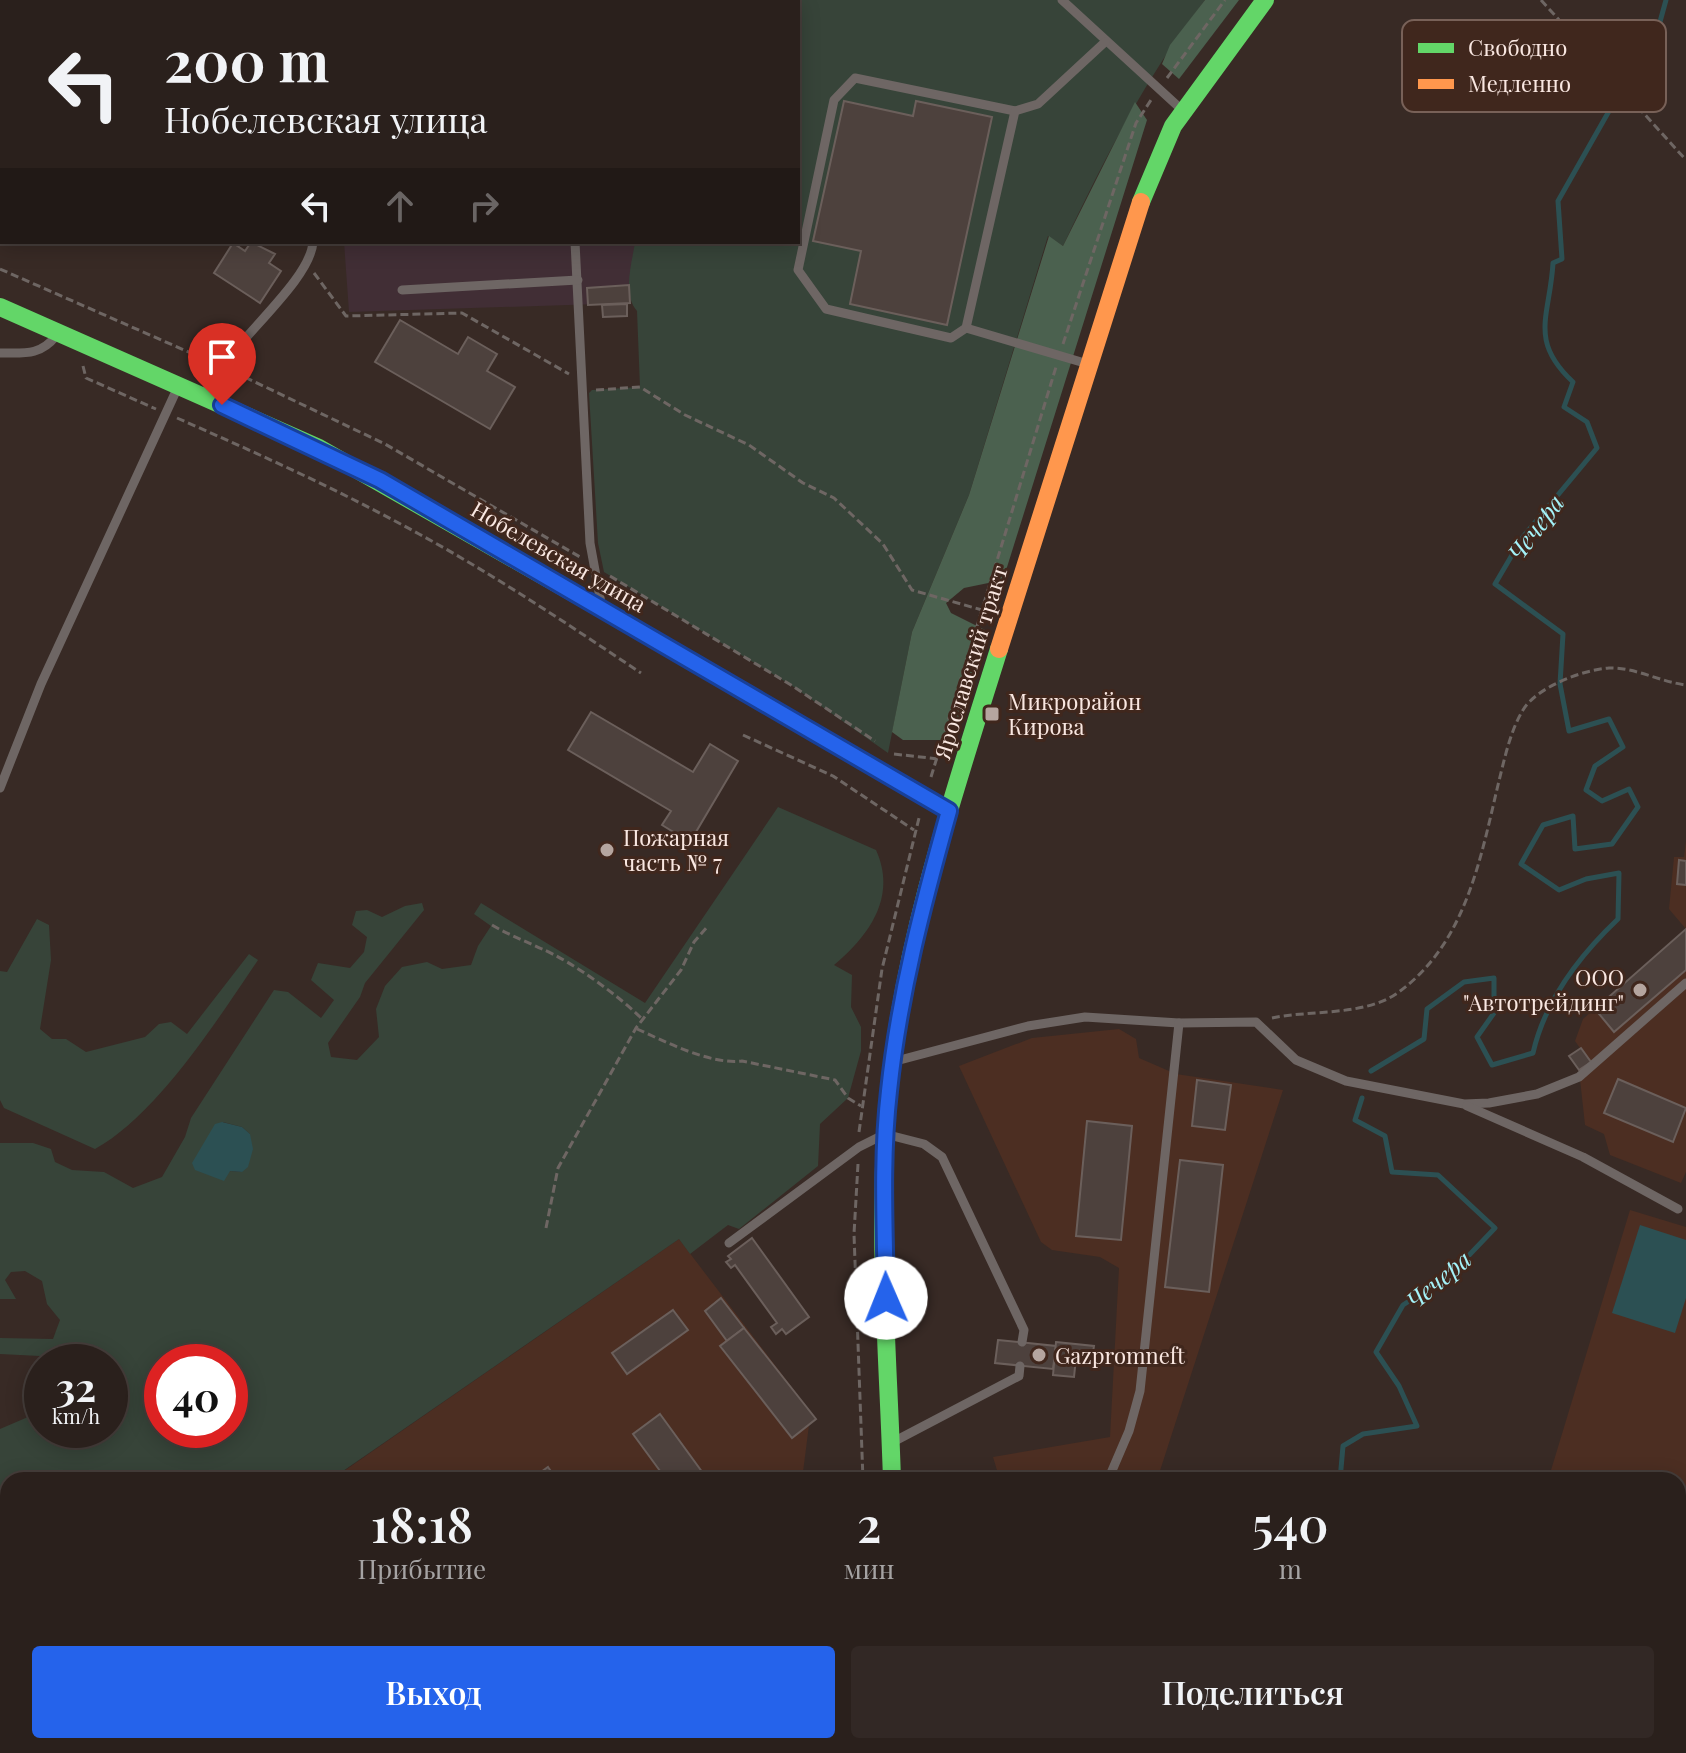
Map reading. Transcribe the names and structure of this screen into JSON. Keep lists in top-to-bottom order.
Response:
{
  "streets": {
    "street": ["Нобелевская улица", "Ярославский тракт"]
  },
  "crossings": [
    ["Нобелевская улица", "Ярославский тракт"]
  ],
  "water": ["Чечера"],
  "places": {
    "transit": ["Микрорайон Кирова"],
    "other": ["Пожарная часть № 7", "ООО \"Автотрейдинг\"", "Gazpromneft"]
  },
  "legend": ["Свободно", "Медленно"],
  "page": {
    "turn": ["200 m", "Нобелевская улица"],
    "speed": "32 km/h",
    "limit": "40",
    "eta": [
      "18:18",
      "Прибытие",
      "2",
      "мин",
      "540",
      "m"
    ],
    "buttons": ["Выход", "Поделиться"]
  }
}
